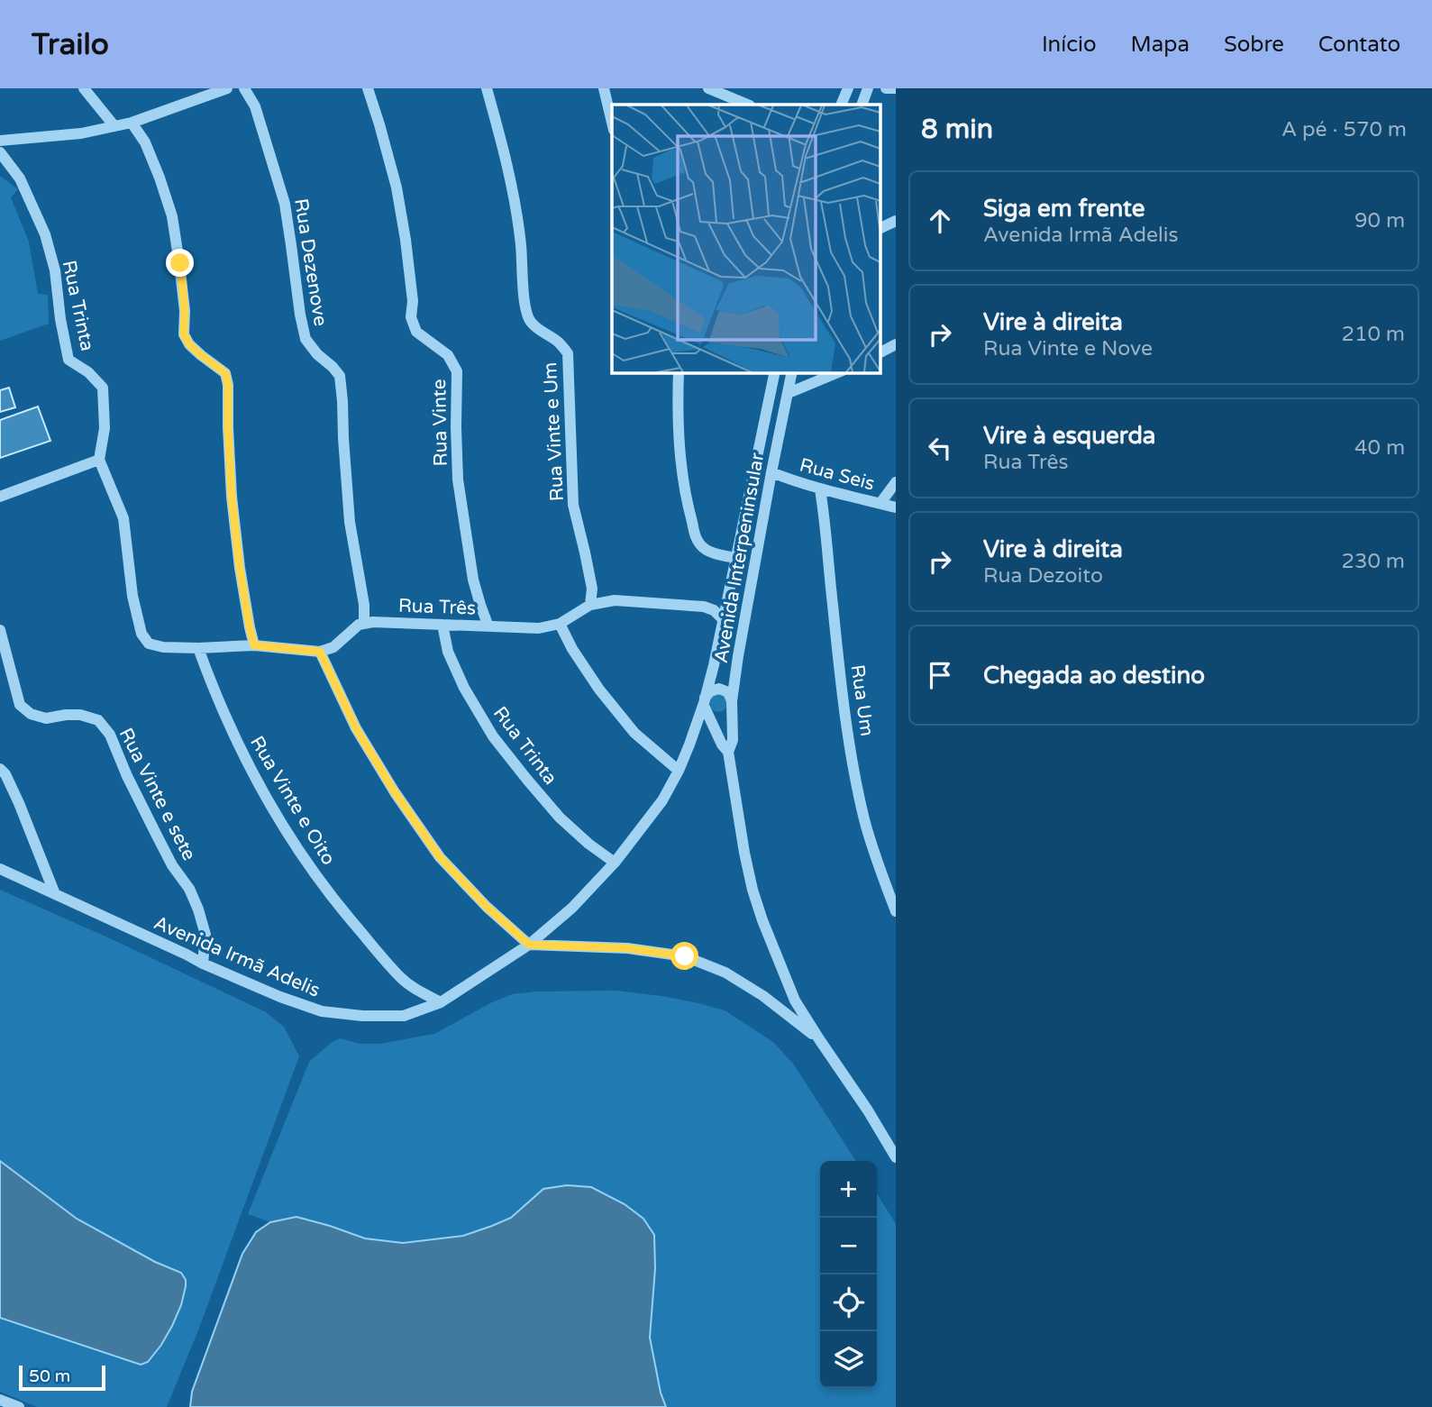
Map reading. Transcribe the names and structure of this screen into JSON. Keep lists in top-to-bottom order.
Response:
{
  "streets": {
    "street": [
      "Rua Dezenove",
      "Rua Trinta",
      "Rua Vinte",
      "Rua Vinte e Um",
      "Rua Seis",
      "Avenida Interpeninsular",
      "Rua Três",
      "Rua Um",
      "Rua Vinte e sete",
      "Rua Vinte e Oito",
      "Avenida Irmã Adelis"
    ]
  },
  "crossings": [
    ["Rua Dezenove", "Rua Três"],
    ["Rua Trinta", "Rua Três"],
    ["Rua Trinta", "Avenida Irmã Adelis"],
    ["Rua Vinte", "Rua Três"],
    ["Rua Vinte e Um", "Rua Três"],
    ["Rua Seis", "Avenida Interpeninsular"],
    ["Rua Seis", "Rua Um"],
    ["Avenida Interpeninsular", "Rua Três"],
    ["Avenida Interpeninsular", "Avenida Irmã Adelis"],
    ["Rua Vinte e sete", "Avenida Irmã Adelis"],
    ["Rua Vinte e Oito", "Avenida Irmã Adelis"]
  ],
  "scale_bar": "50 m",
  "page": {
    "header": "Trailo",
    "nav": [
      "Início",
      "Mapa",
      "Sobre",
      "Contato"
    ],
    "heading": ["8 min", "A pé · 570 m"],
    "list": [
      ["Siga em frente", "Avenida Irmã Adelis", "90 m"],
      ["Vire à direita", "Rua Vinte e Nove", "210 m"],
      ["Vire à esquerda", "Rua Três", "40 m"],
      ["Vire à direita", "Rua Dezoito", "230 m"],
      "Chegada ao destino"
    ],
    "map_buttons": ["+", "−"],
    "scale": "50 m"
  }
}
